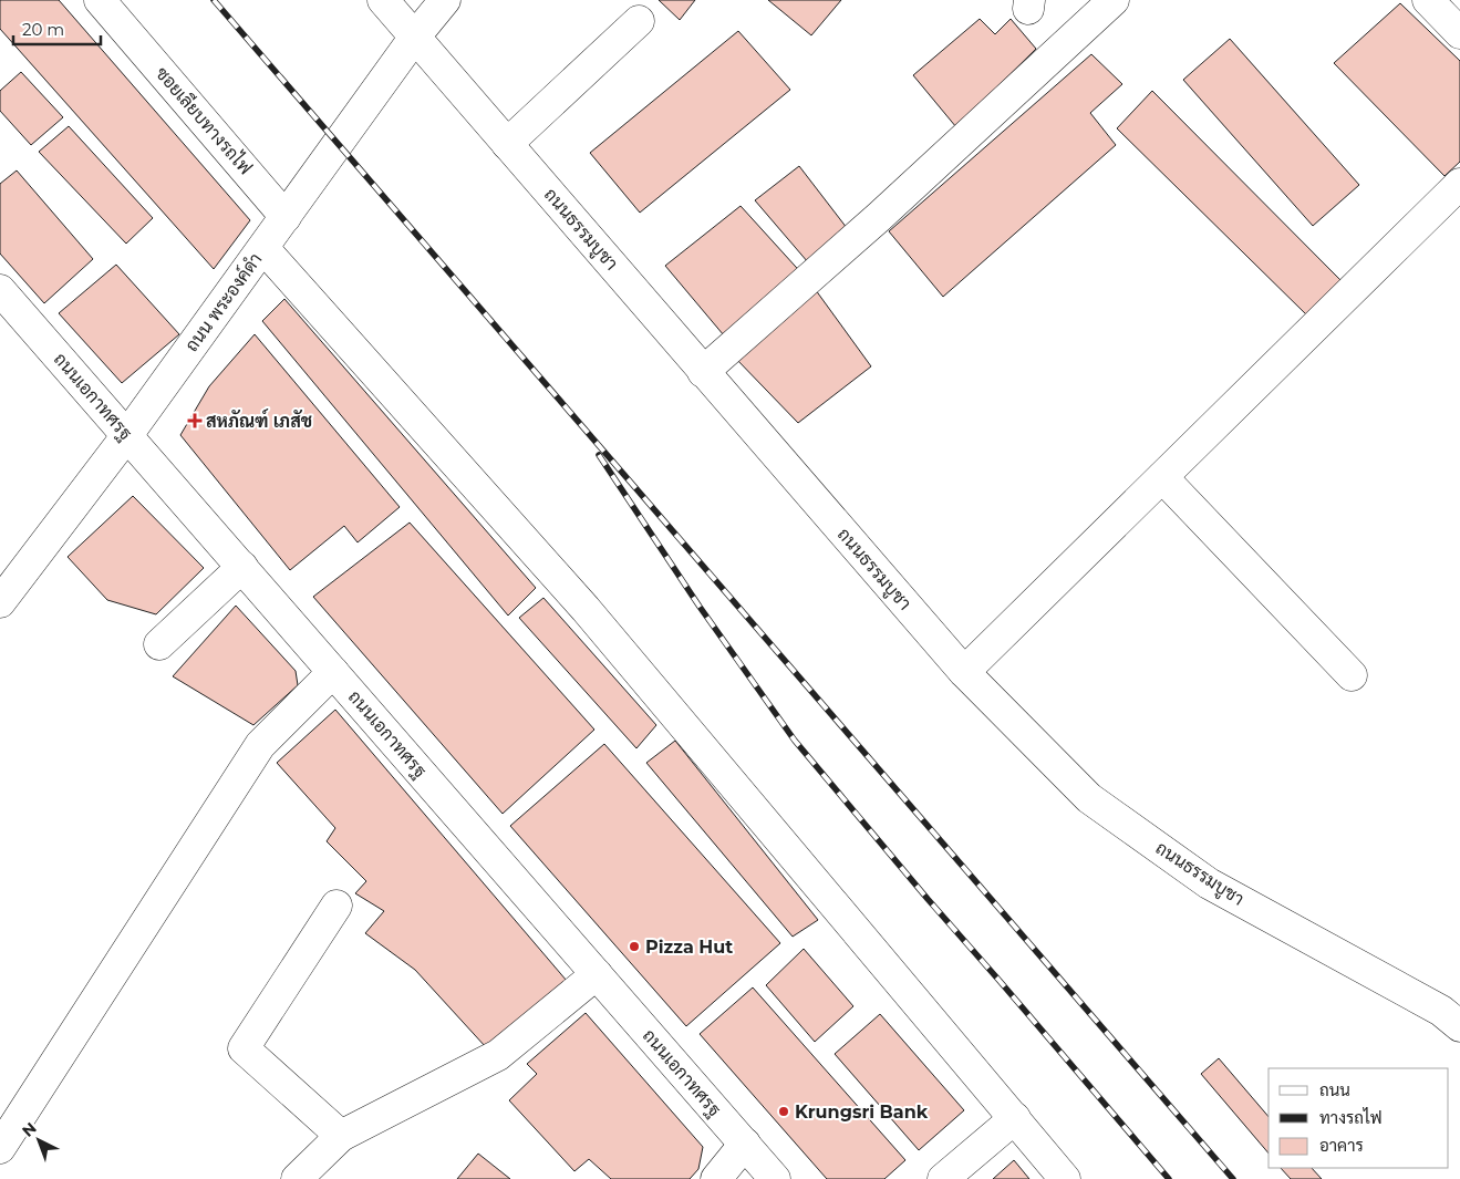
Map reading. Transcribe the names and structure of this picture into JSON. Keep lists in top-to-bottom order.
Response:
{
  "streets": {
    "street": [
      "ซอยเลียบทางรถไฟ",
      "ถนนธรรมบูชา",
      "ถนน พระองค์ดำ",
      "ถนนเอกาทศรฐ"
    ]
  },
  "crossings": [
    ["ซอยเลียบทางรถไฟ", "ถนน พระองค์ดำ"],
    ["ถนนธรรมบูชา", "ถนน พระองค์ดำ"],
    ["ถนน พระองค์ดำ", "ถนนเอกาทศรฐ"]
  ],
  "places": {
    "health": ["สหภัณฑ์ เภสัช"],
    "other": ["Pizza Hut", "Krungsri Bank"]
  },
  "legend": ["ถนน", "ทางรถไฟ", "อาคาร"],
  "scale_bar": "20 m",
  "north": "top left"
}
